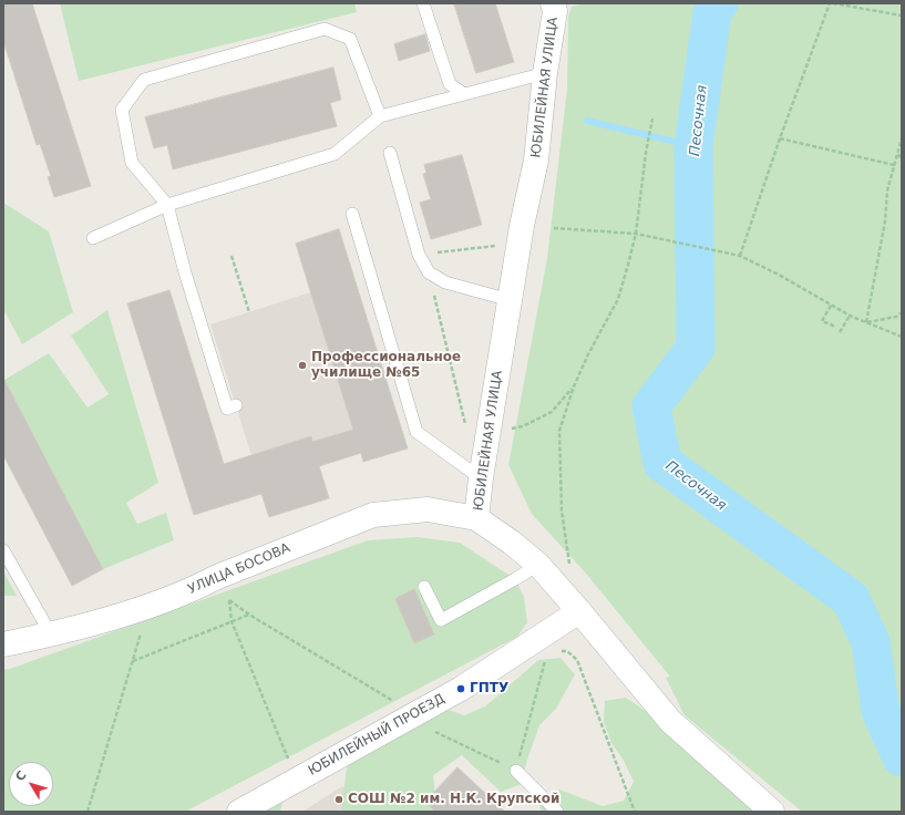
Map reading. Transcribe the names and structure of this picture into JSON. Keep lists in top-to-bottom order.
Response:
{
  "streets": {
    "street": ["ЮБИЛЕЙНАЯ УЛИЦА", "УЛИЦА БОСОВА", "ЮБИЛЕЙНЫЙ ПРОЕЗД"]
  },
  "crossings": [
    ["ЮБИЛЕЙНАЯ УЛИЦА", "УЛИЦА БОСОВА"],
    ["ЮБИЛЕЙНАЯ УЛИЦА", "ЮБИЛЕЙНЫЙ ПРОЕЗД"]
  ],
  "water": ["Песочная"],
  "places": ["Профессиональное училище №65", "ГПТУ", "СОШ №2 им. Н.К. Крупской"],
  "north": "top left"
}
